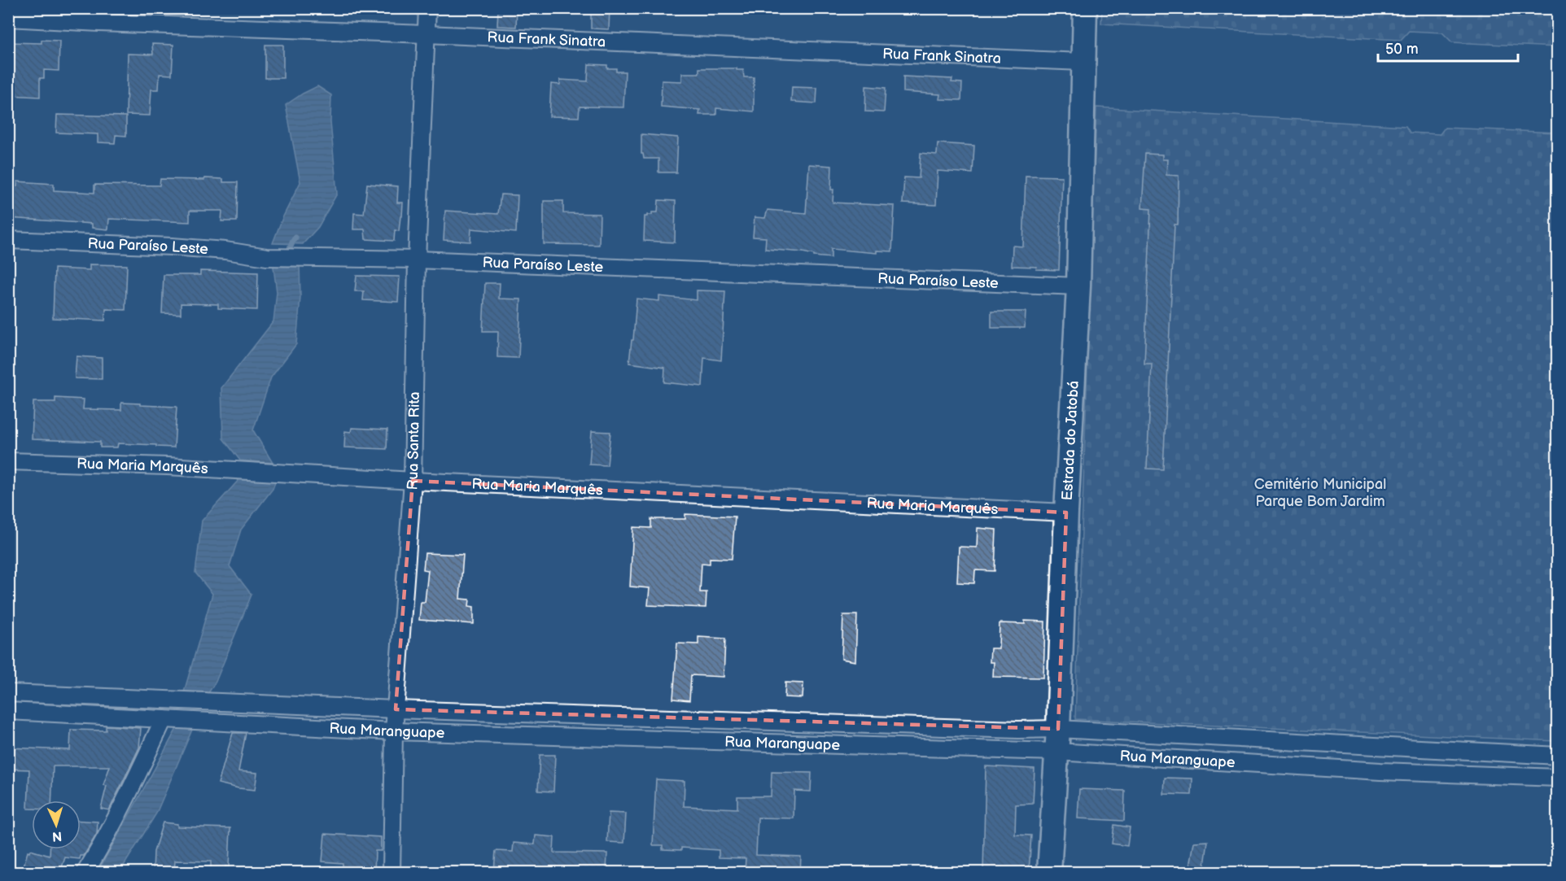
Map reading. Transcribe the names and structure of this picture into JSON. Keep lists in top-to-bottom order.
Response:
{
  "streets": {
    "street": [
      "Rua Frank Sinatra",
      "Rua Paraíso Leste",
      "Rua Santa Rita",
      "Estrada do Jatobá",
      "Rua Maria Marquês",
      "Rua Maranguape"
    ]
  },
  "crossings": [
    ["Rua Frank Sinatra", "Rua Santa Rita"],
    ["Rua Frank Sinatra", "Estrada do Jatobá"],
    ["Rua Paraíso Leste", "Rua Santa Rita"],
    ["Rua Paraíso Leste", "Estrada do Jatobá"],
    ["Rua Santa Rita", "Rua Maria Marquês"],
    ["Rua Santa Rita", "Rua Maranguape"],
    ["Estrada do Jatobá", "Rua Maria Marquês"],
    ["Estrada do Jatobá", "Rua Maranguape"]
  ],
  "parks": ["Cemitério Municipal Parque Bom Jardim"],
  "scale_bar": "50 m",
  "north": "bottom"
}
